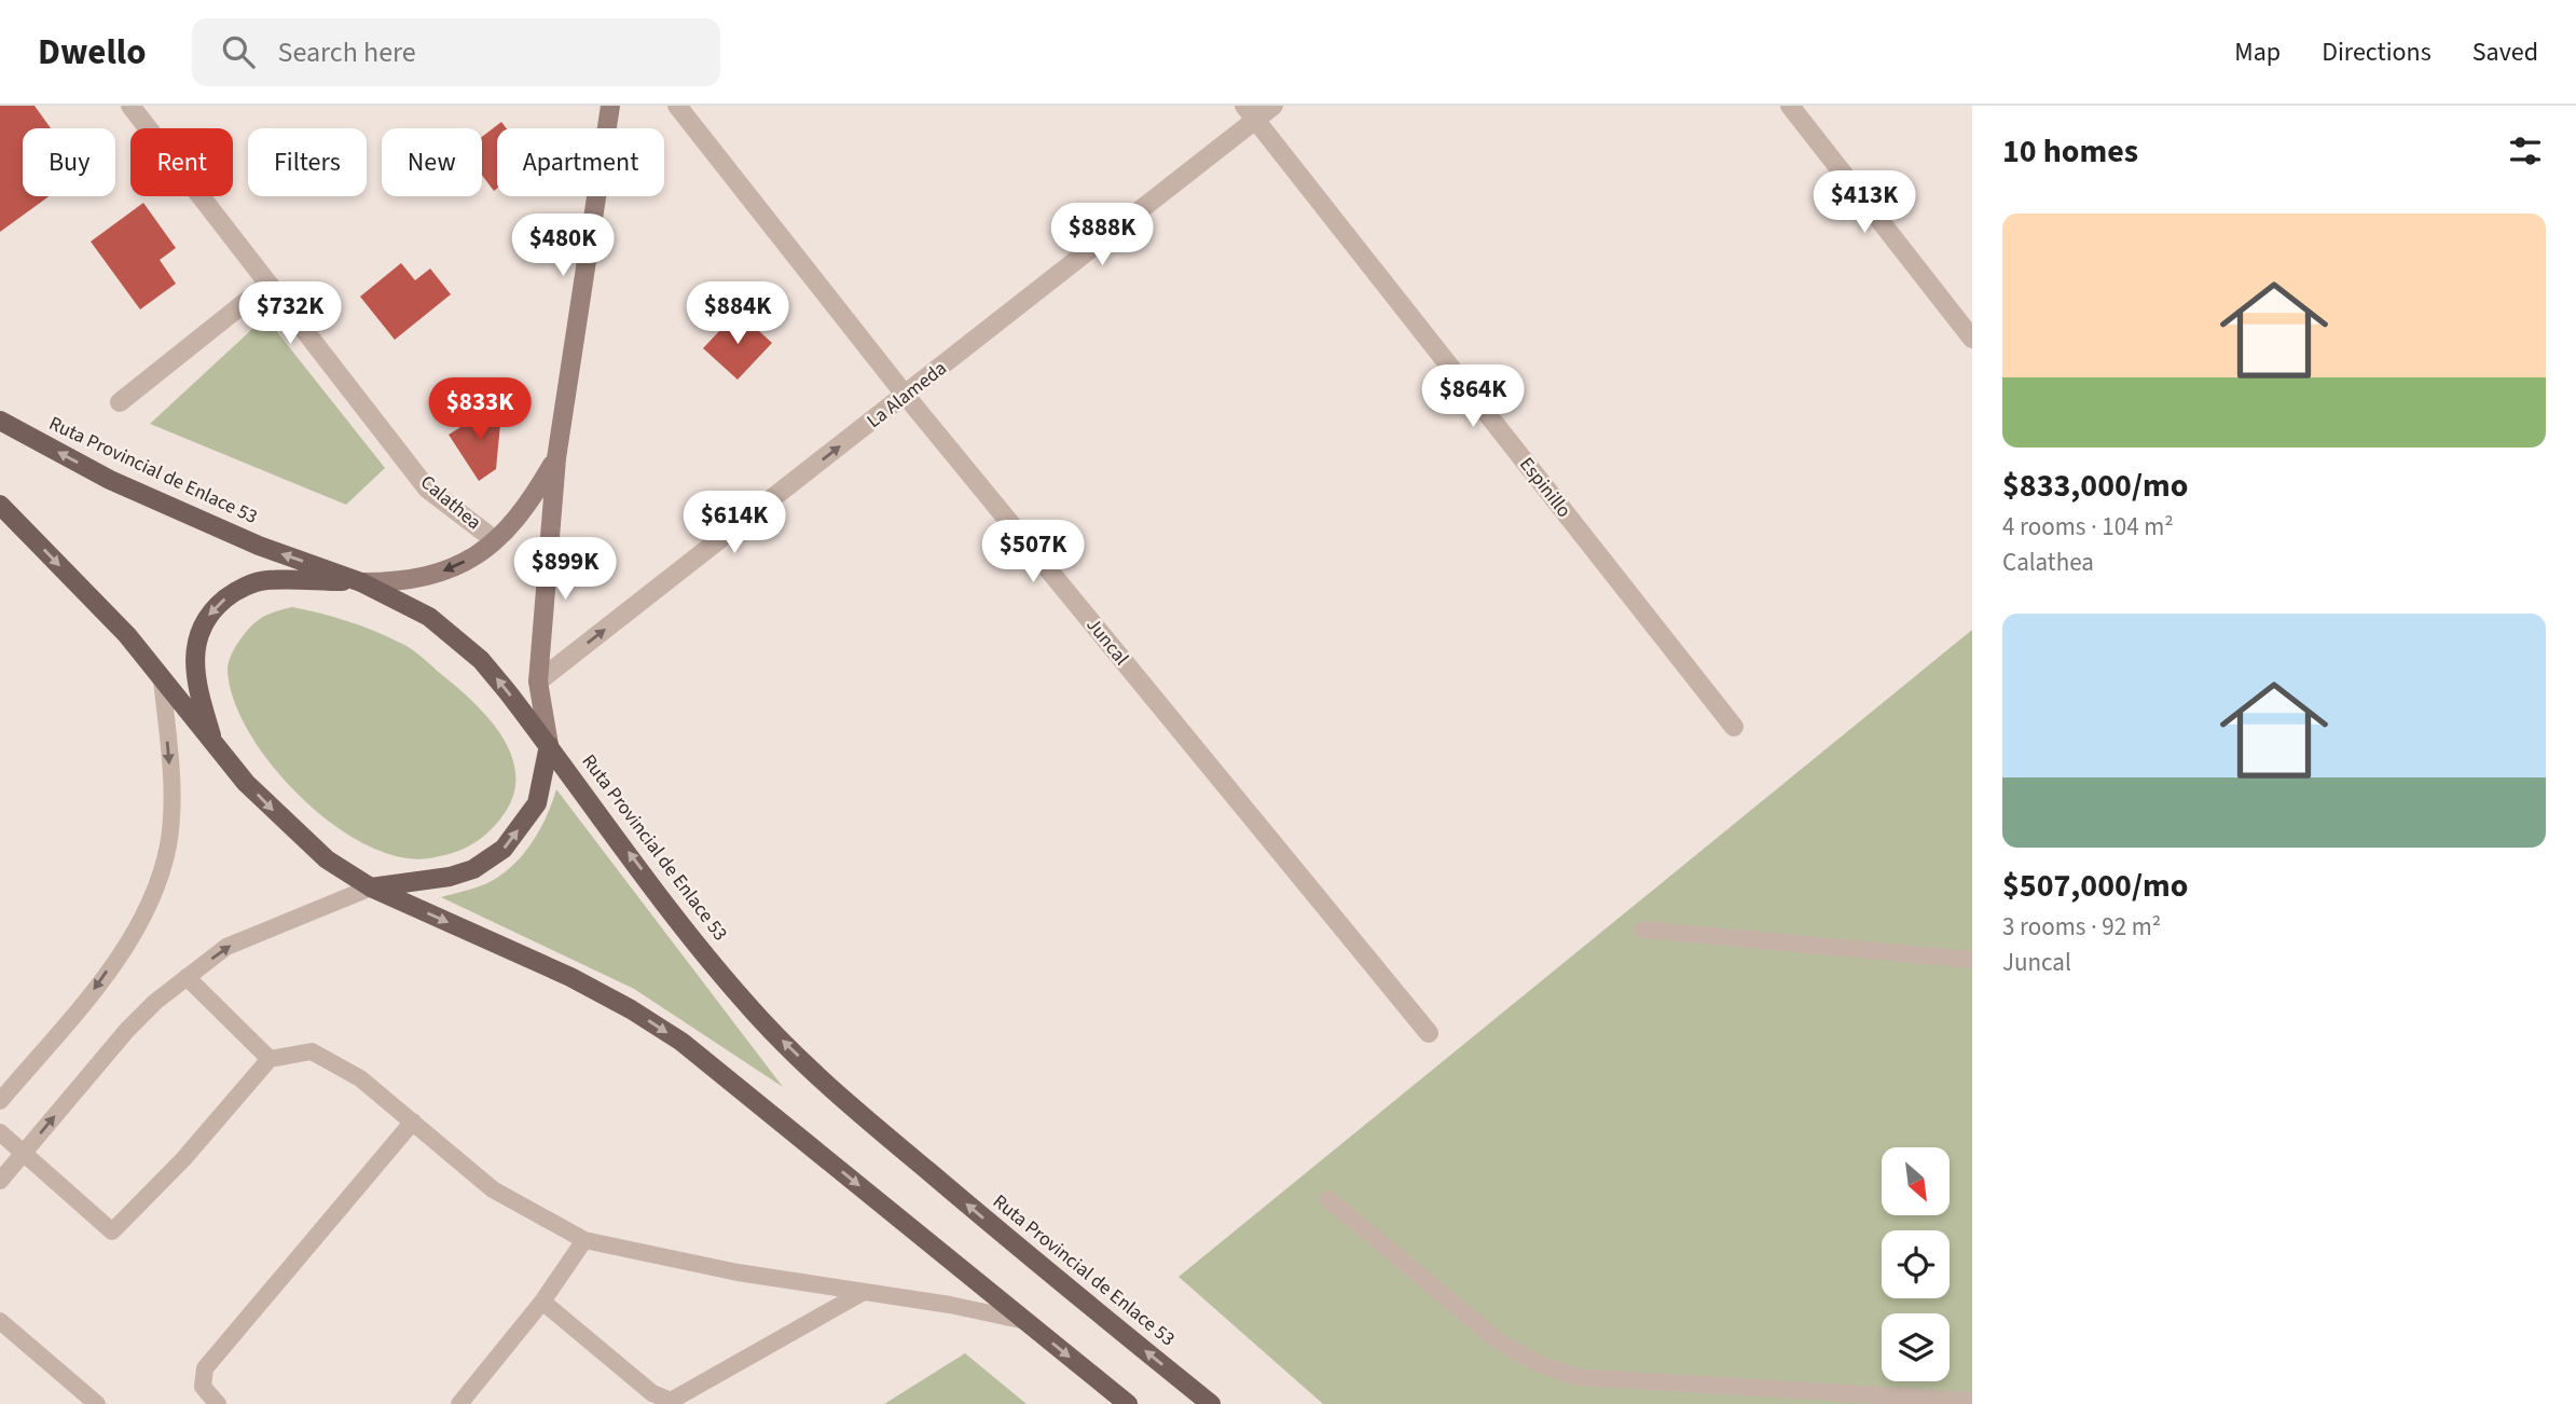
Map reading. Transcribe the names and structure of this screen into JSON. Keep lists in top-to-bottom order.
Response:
{
  "streets": {
    "main road": ["Ruta Provincial de Enlace 53"],
    "street": [
      "La Alameda",
      "Espinillo",
      "Calathea",
      "Juncal"
    ]
  },
  "crossings": [
    ["La Alameda", "Espinillo"],
    ["La Alameda", "Juncal"]
  ],
  "one_way": ["La Alameda"],
  "north": "bottom right",
  "page": {
    "header": "Dwello",
    "search": "Search here",
    "nav": ["Map", "Directions", "Saved"],
    "heading": "10 homes",
    "chip": [
      "Buy",
      "Rent",
      "Filters",
      "New",
      "Apartment"
    ],
    "price": [
      "$413K",
      "$888K",
      "$480K",
      "$732K",
      "$884K",
      "$864K",
      "$833K",
      "$614K",
      "$507K",
      "$899K"
    ],
    "list": [
      {
        "name": "$833,000/mo",
        "note": "4 rooms · 104 m² · Calathea"
      },
      {
        "name": "$507,000/mo",
        "note": "3 rooms · 92 m² · Juncal"
      }
    ]
  }
}
